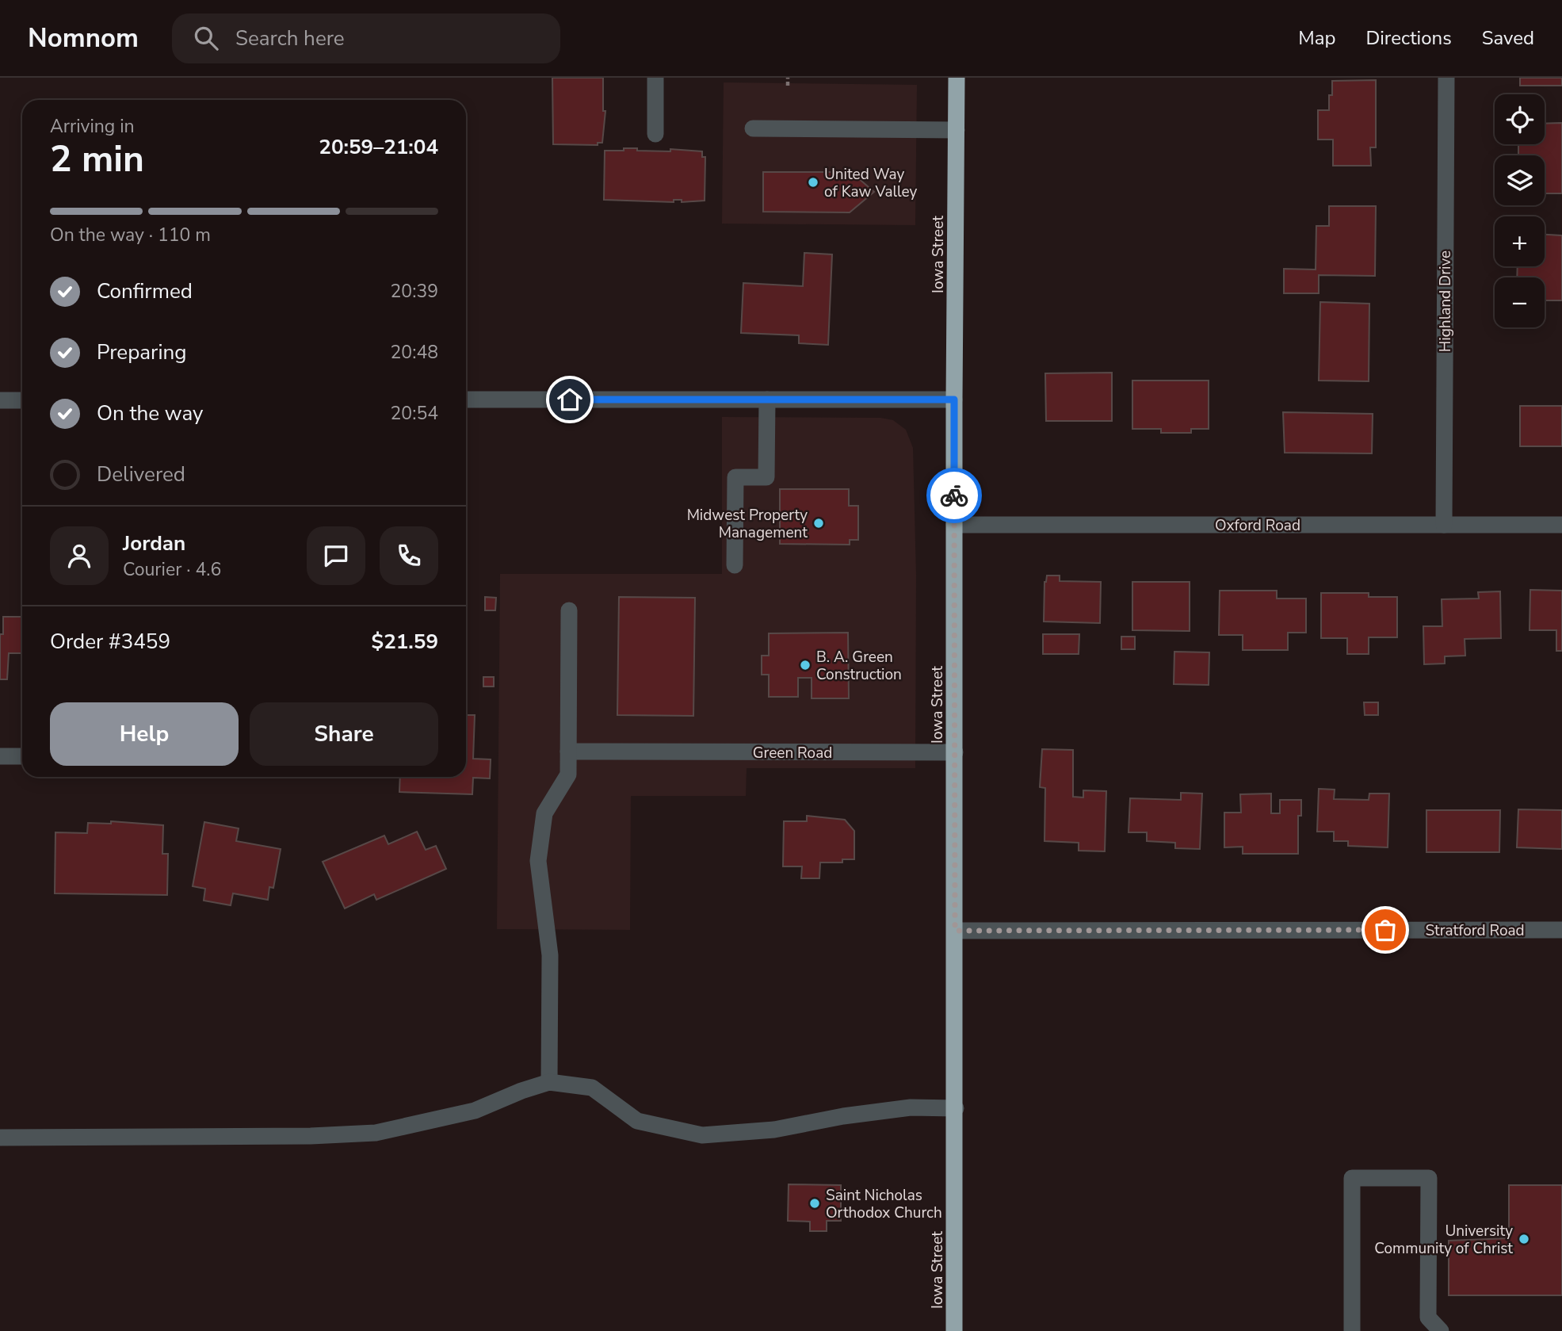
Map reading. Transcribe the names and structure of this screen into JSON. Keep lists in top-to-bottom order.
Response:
{
  "streets": {
    "highway": ["Iowa Street"],
    "street": [
      "Highland Drive",
      "Oxford Road",
      "Green Road",
      "Stratford Road"
    ]
  },
  "crossings": [
    ["Iowa Street", "Oxford Road"],
    ["Iowa Street", "Green Road"],
    ["Iowa Street", "Stratford Road"],
    ["Highland Drive", "Oxford Road"]
  ],
  "places": [
    "United Way of Kaw Valley",
    "Midwest Property Management",
    "B. A. Green Construction",
    "Saint Nicholas Orthodox Church",
    "University Community of Christ"
  ],
  "page": {
    "header": "Nomnom",
    "search": "Search here",
    "nav": ["Map", "Directions", "Saved"],
    "map_buttons": ["+", "−"],
    "heading": ["2 min", "Arriving in", "20:59–21:04"],
    "panel": [
      "Jordan",
      "Courier · 4.6",
      "Order #3459",
      "$21.59"
    ],
    "bar": "On the way · 110 m",
    "list": [
      ["Confirmed", "20:39"],
      ["Preparing", "20:48"],
      ["On the way", "20:54"],
      "Delivered"
    ],
    "buttons": ["Help", "Share"]
  }
}
